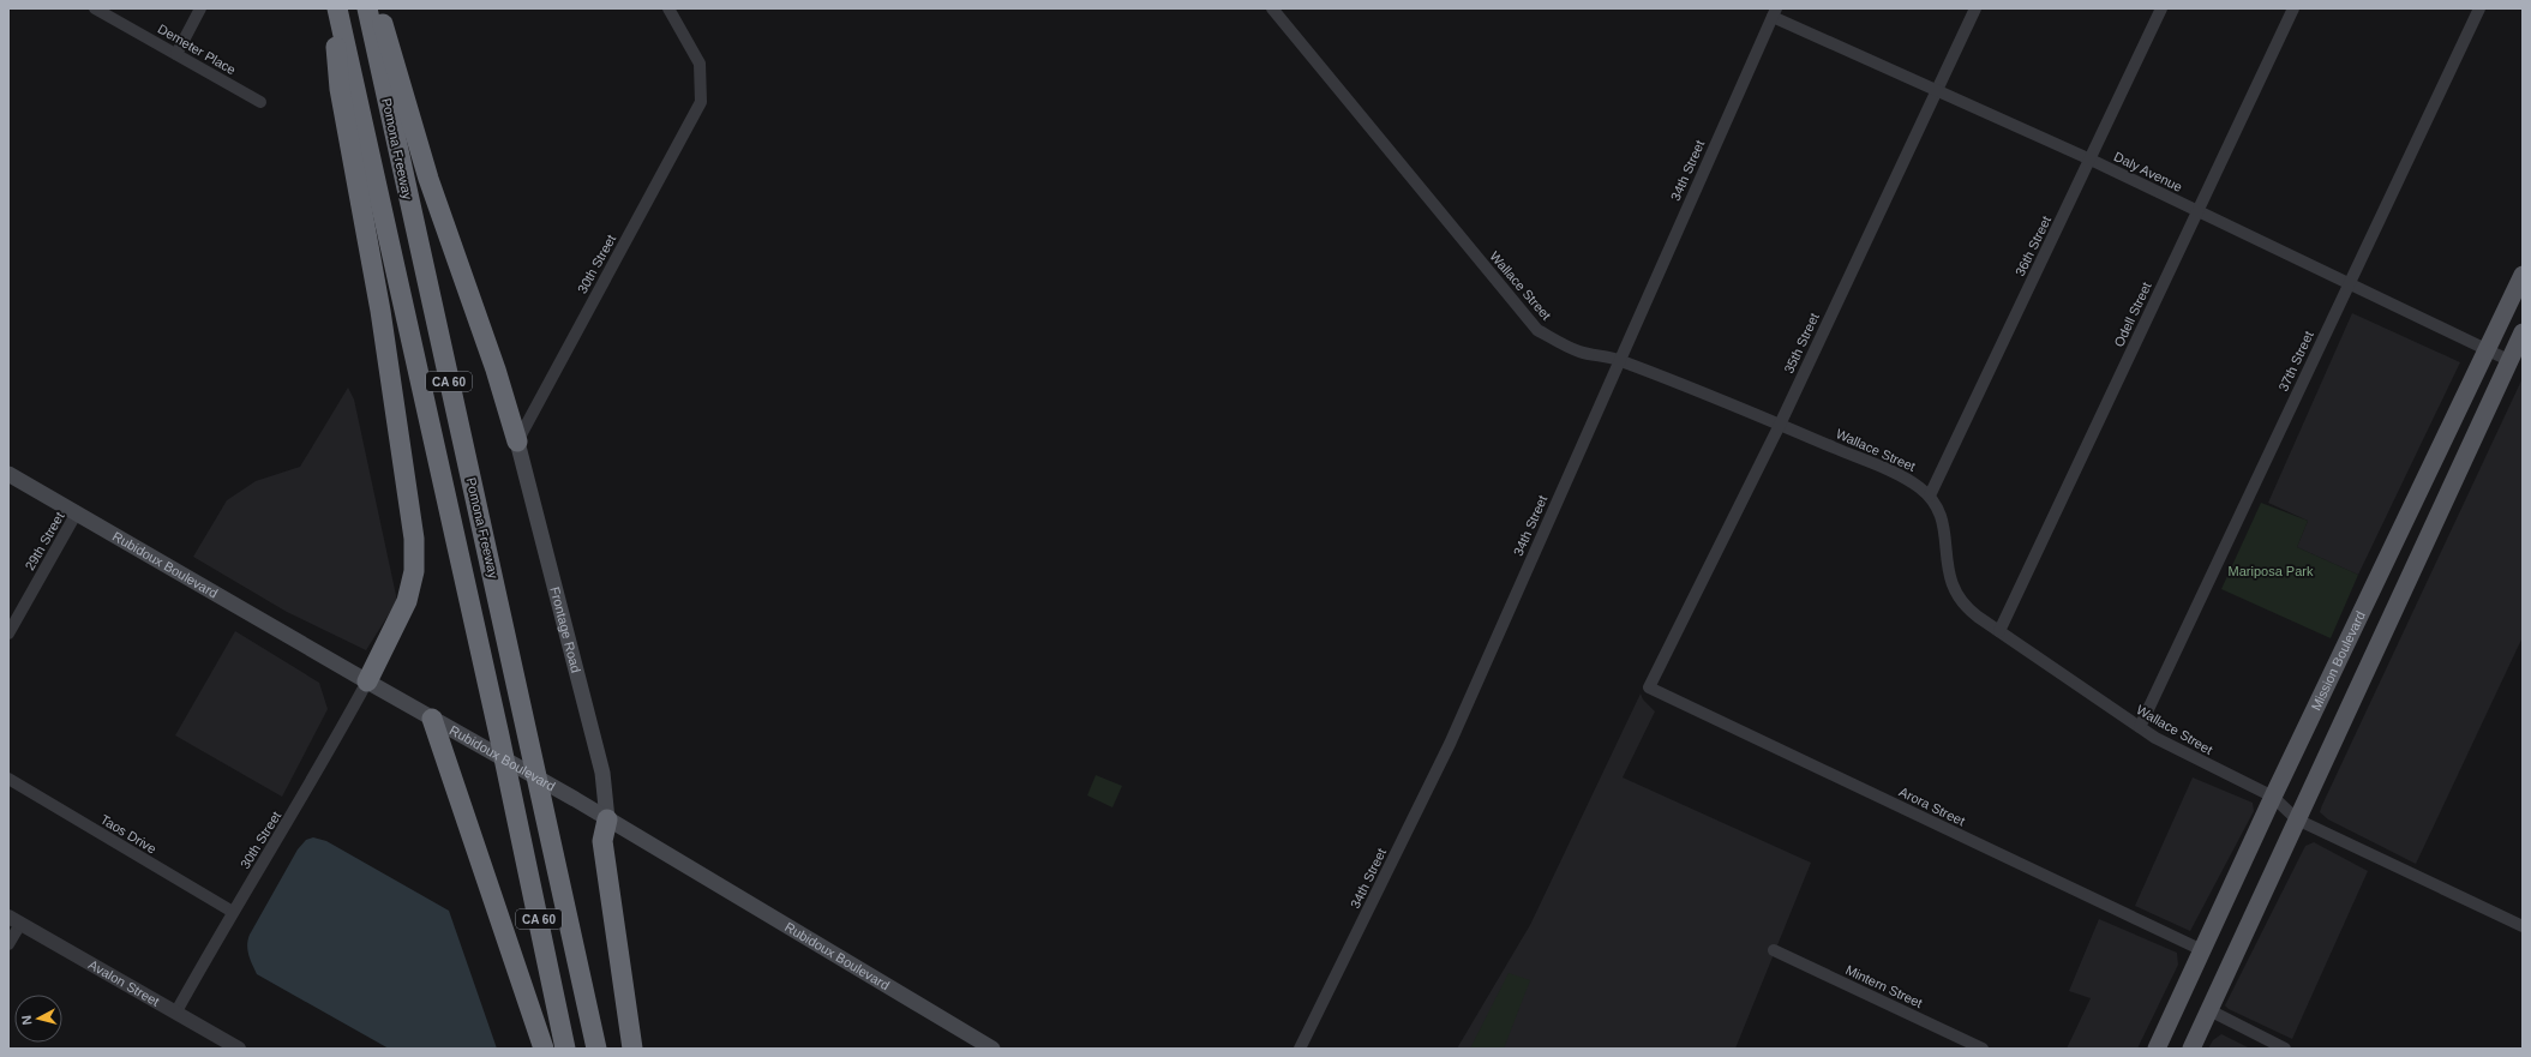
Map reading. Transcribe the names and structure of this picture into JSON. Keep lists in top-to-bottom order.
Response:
{
  "streets": {
    "highway": ["Pomona Freeway", "CA 60"],
    "main road": ["Rubidoux Boulevard", "Frontage Road", "Mission Boulevard"],
    "street": [
      "Demeter Place",
      "34th Street",
      "Daly Avenue",
      "36th Street",
      "30th Street",
      "Wallace Street",
      "Odell Street",
      "35th Street",
      "37th Street",
      "29th Street",
      "Arora Street",
      "Taos Drive",
      "Avalon Street",
      "Mintern Street"
    ]
  },
  "crossings": [
    ["34th Street", "Daly Avenue"],
    ["34th Street", "Wallace Street"],
    ["Daly Avenue", "36th Street"],
    ["Daly Avenue", "Odell Street"],
    ["Daly Avenue", "35th Street"],
    ["Daly Avenue", "37th Street"],
    ["Daly Avenue", "Mission Boulevard"],
    ["36th Street", "Wallace Street"],
    ["30th Street", "Rubidoux Boulevard"],
    ["30th Street", "Frontage Road"],
    ["30th Street", "Taos Drive"],
    ["30th Street", "Avalon Street"],
    ["Wallace Street", "Odell Street"],
    ["Wallace Street", "35th Street"],
    ["Wallace Street", "37th Street"],
    ["Wallace Street", "Mission Boulevard"],
    ["35th Street", "Arora Street"],
    ["29th Street", "Rubidoux Boulevard"],
    ["Rubidoux Boulevard", "Frontage Road"],
    ["Mission Boulevard", "Arora Street"]
  ],
  "parks": ["Mariposa Park"],
  "north": "left"
}
